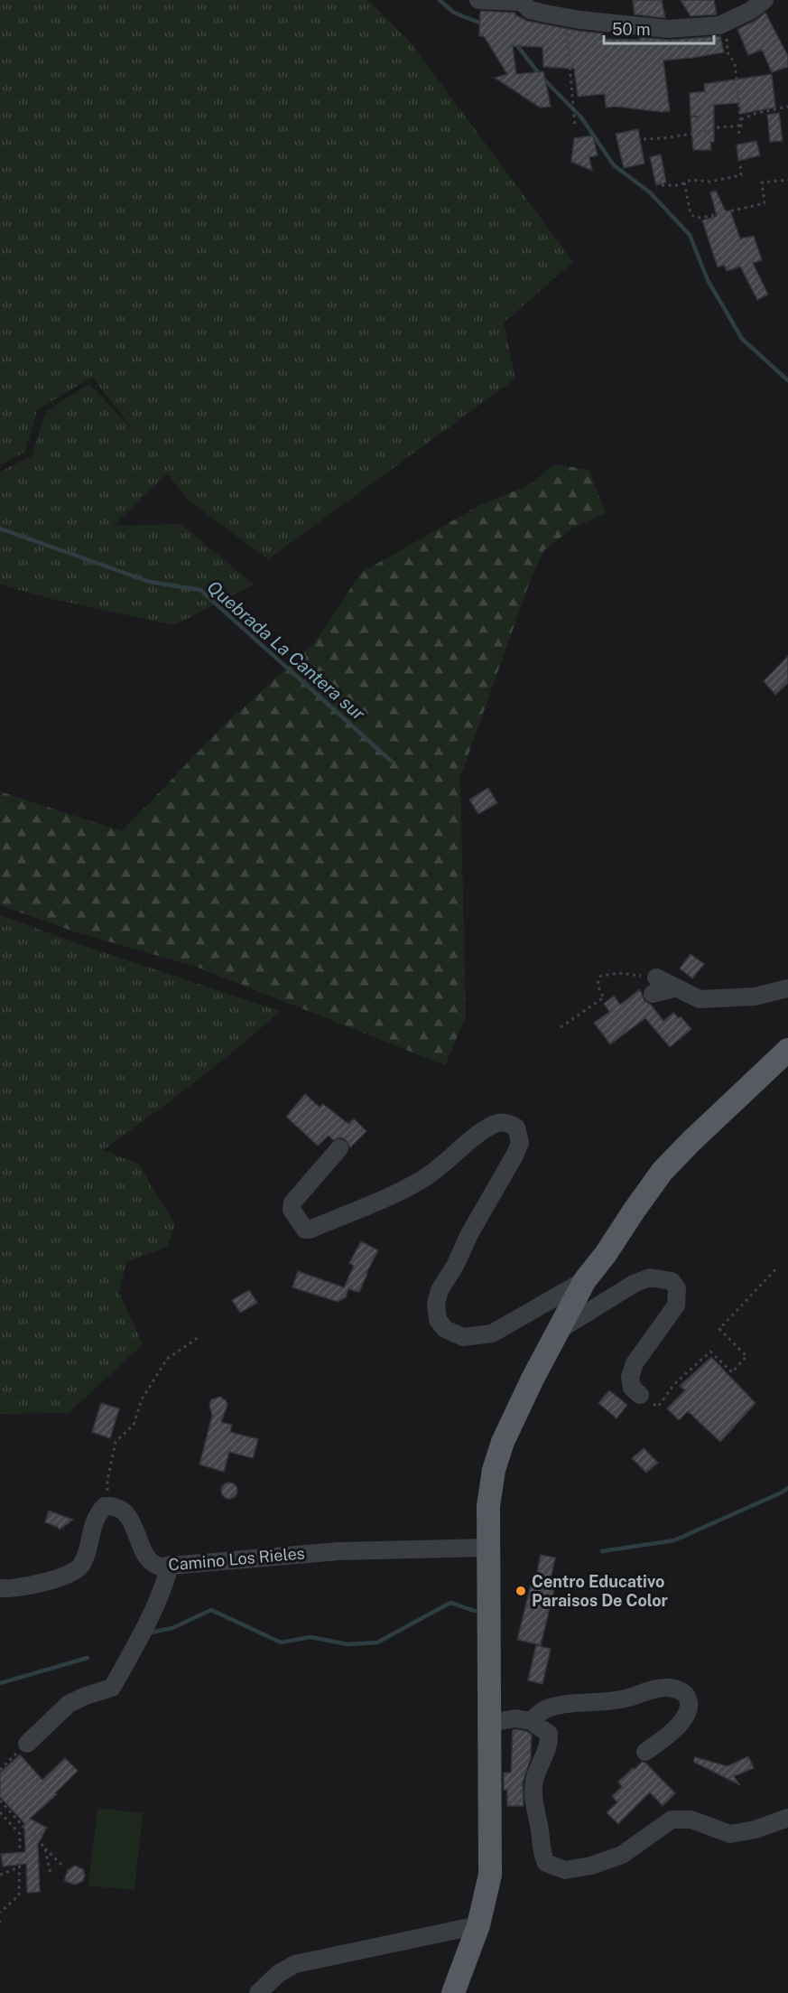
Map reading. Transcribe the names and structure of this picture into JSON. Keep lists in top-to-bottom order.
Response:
{
  "streets": {
    "street": ["Camino Los Rieles"]
  },
  "water": ["Quebrada La Cantera sur"],
  "places": ["Centro Educativo Paraisos De Color"],
  "scale_bar": "50 m"
}
